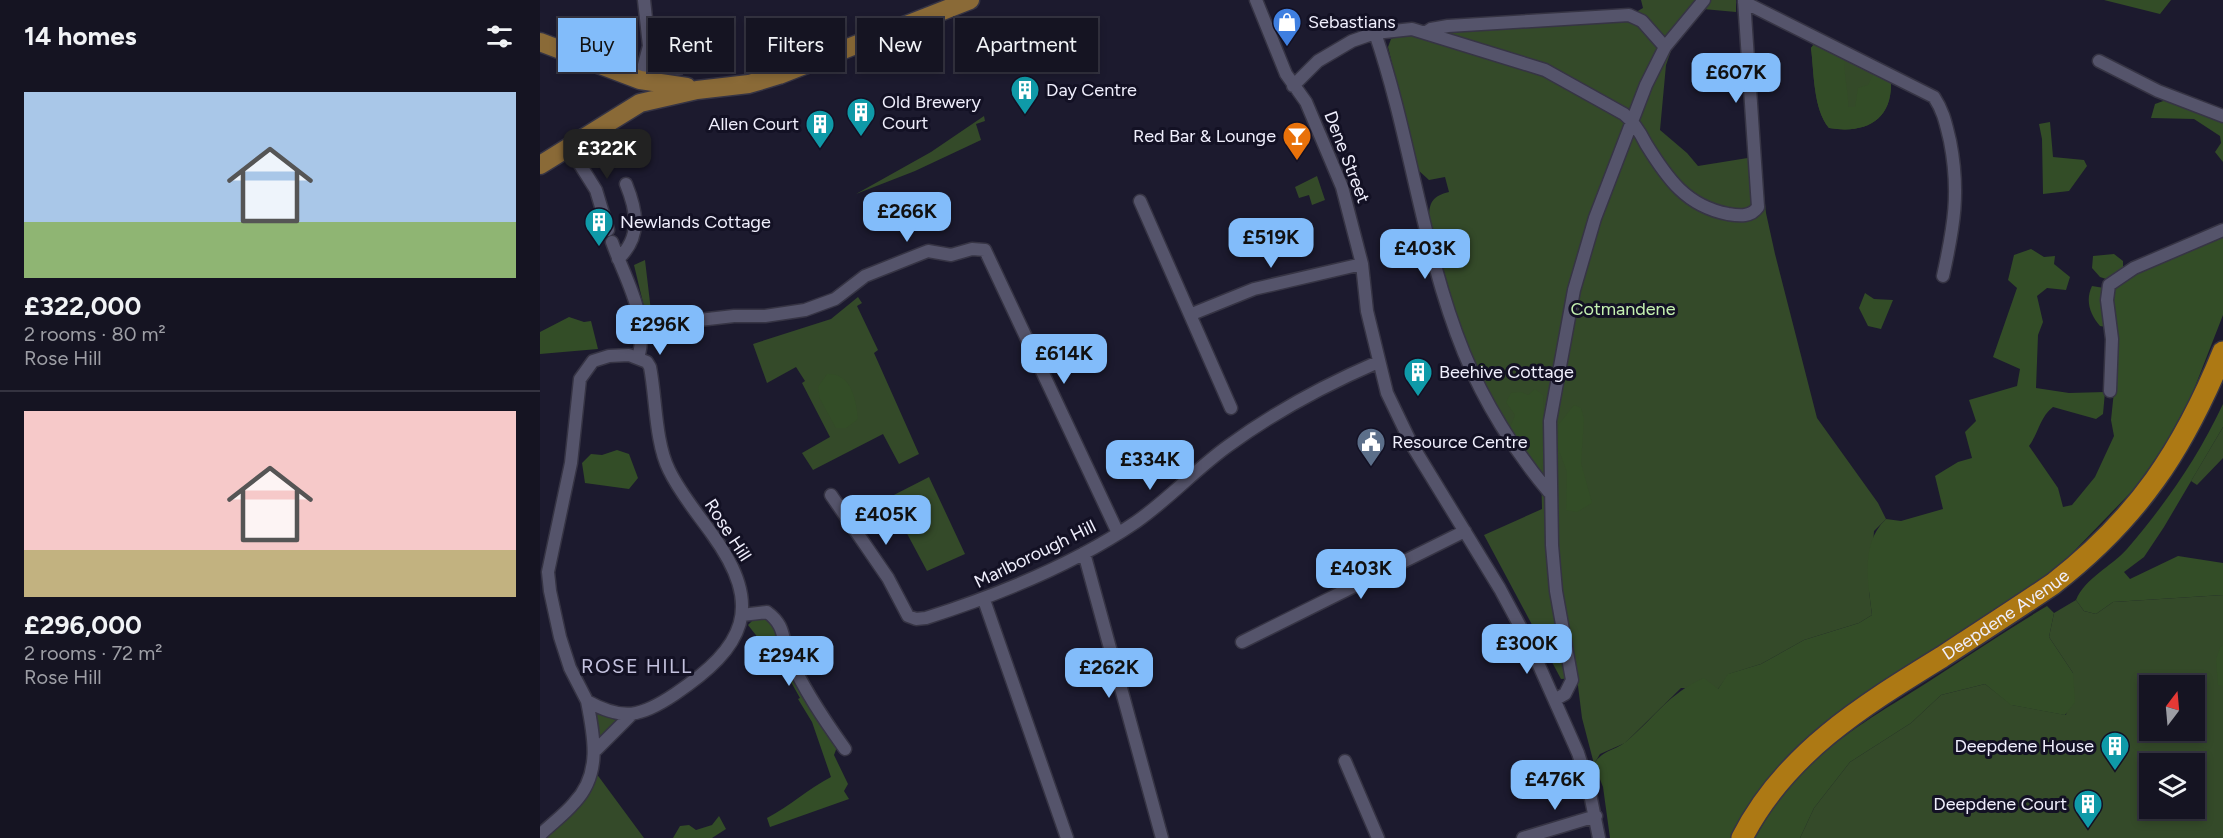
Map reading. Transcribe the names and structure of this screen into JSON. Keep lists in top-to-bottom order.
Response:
{
  "streets": {
    "highway": ["Deepdene Avenue"],
    "street": ["Dene Street", "Rose Hill", "Marlborough Hill"]
  },
  "crossings": [
    ["Dene Street", "Marlborough Hill"]
  ],
  "districts": ["ROSE HILL"],
  "parks": ["Cotmandene"],
  "places": {
    "shop": ["Sebastians"],
    "building": [
      "Day Centre",
      "Old Brewery Court",
      "Allen Court",
      "Newlands Cottage",
      "Beehive Cottage",
      "Deepdene House",
      "Deepdene Court"
    ],
    "bar": ["Red Bar & Lounge"],
    "public building": ["Resource Centre"]
  },
  "north": "top",
  "page": {
    "heading": "14 homes",
    "chip": [
      "Buy",
      "Rent",
      "Filters",
      "New",
      "Apartment"
    ],
    "price": [
      "£607K",
      "£322K",
      "£266K",
      "£519K",
      "£403K",
      "£296K",
      "£614K",
      "£334K",
      "£405K",
      "£403K",
      "£300K",
      "£294K",
      "£262K",
      "£476K"
    ],
    "list": [
      {
        "name": "£322,000",
        "note": "2 rooms · 80 m² · Rose Hill"
      },
      {
        "name": "£296,000",
        "note": "2 rooms · 72 m² · Rose Hill"
      }
    ]
  }
}
